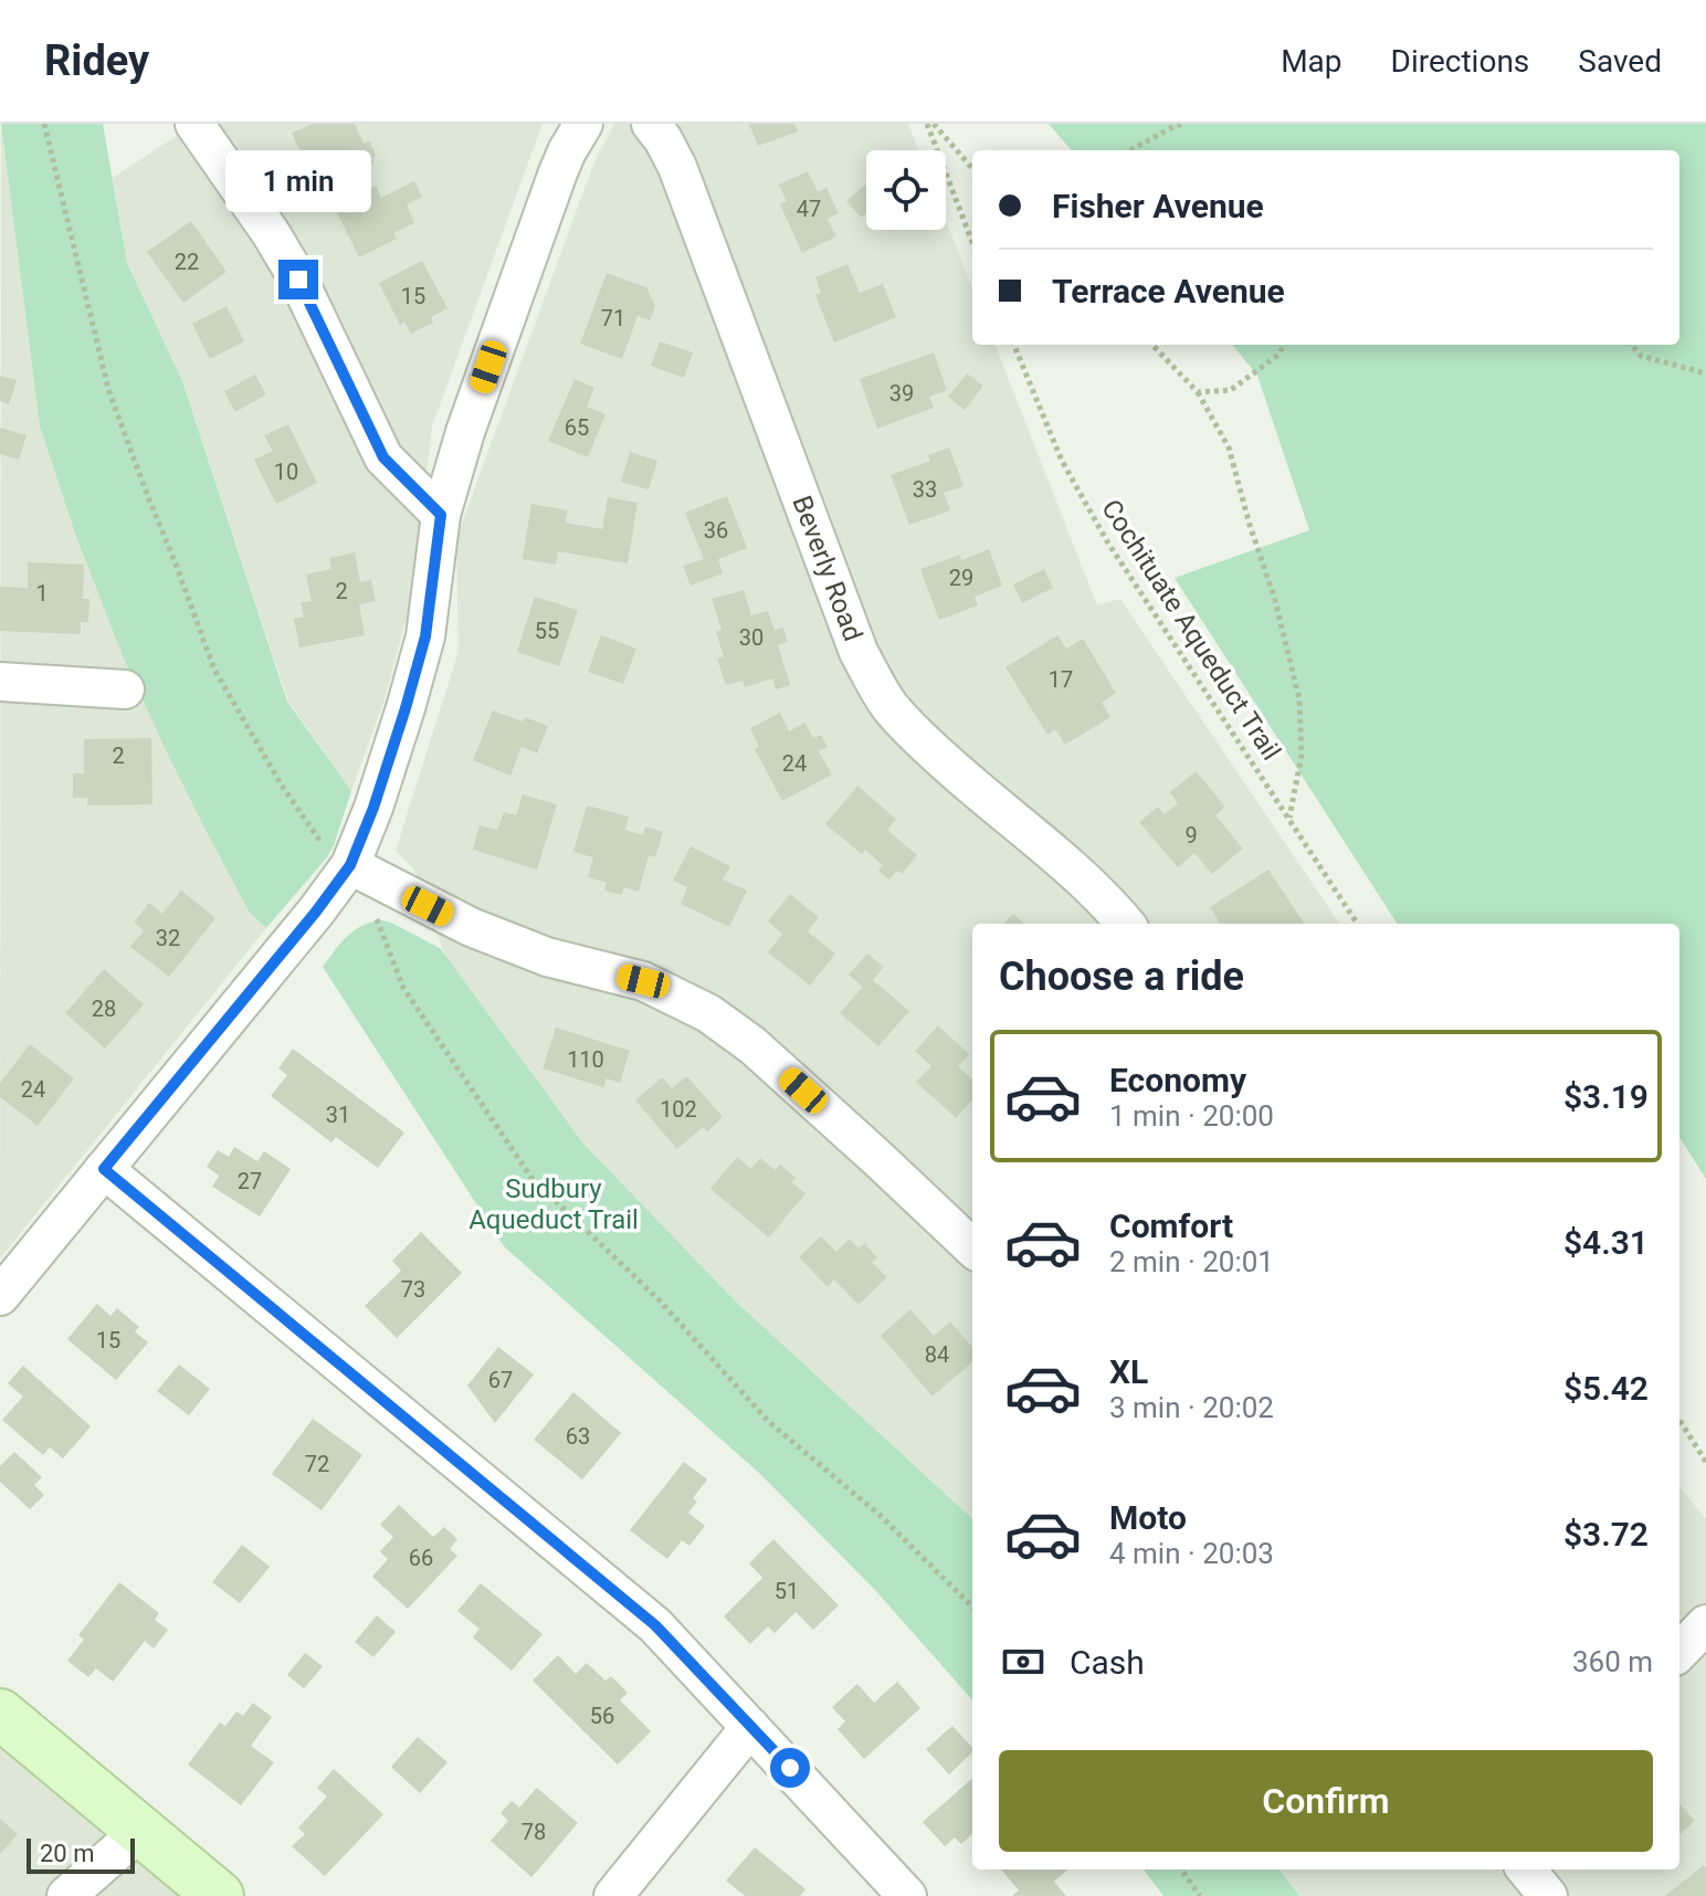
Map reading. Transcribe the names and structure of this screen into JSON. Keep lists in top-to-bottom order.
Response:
{
  "streets": {
    "street": ["Beverly Road"],
    "path": ["Cochituate Aqueduct Trail"]
  },
  "parks": ["Sudbury Aqueduct Trail"],
  "house_numbers": [
    "47",
    "22",
    "15",
    "71",
    "39",
    "65",
    "10",
    "33",
    "36",
    "29",
    "2",
    "1",
    "55",
    "30",
    "17",
    "2",
    "24",
    "9",
    "32",
    "28",
    "110",
    "24",
    "102",
    "31",
    "27",
    "73",
    "15",
    "84",
    "67",
    "63",
    "72",
    "66",
    "51",
    "56",
    "78"
  ],
  "scale_bar": "20 m",
  "page": {
    "header": "Ridey",
    "nav": ["Map", "Directions", "Saved"],
    "bubble": "1 min",
    "banner": ["Fisher Avenue", "Terrace Avenue"],
    "heading": "Choose a ride",
    "list": [
      {
        "name": "Economy",
        "note": "1 min · 20:00",
        "value": "$3.19"
      },
      {
        "name": "Comfort",
        "note": "2 min · 20:01",
        "value": "$4.31"
      },
      {
        "name": "XL",
        "note": "3 min · 20:02",
        "value": "$5.42"
      },
      {
        "name": "Moto",
        "note": "4 min · 20:03",
        "value": "$3.72"
      }
    ],
    "pay": ["Cash", "360 m"],
    "buttons": "Confirm",
    "scale": "20 m"
  }
}
